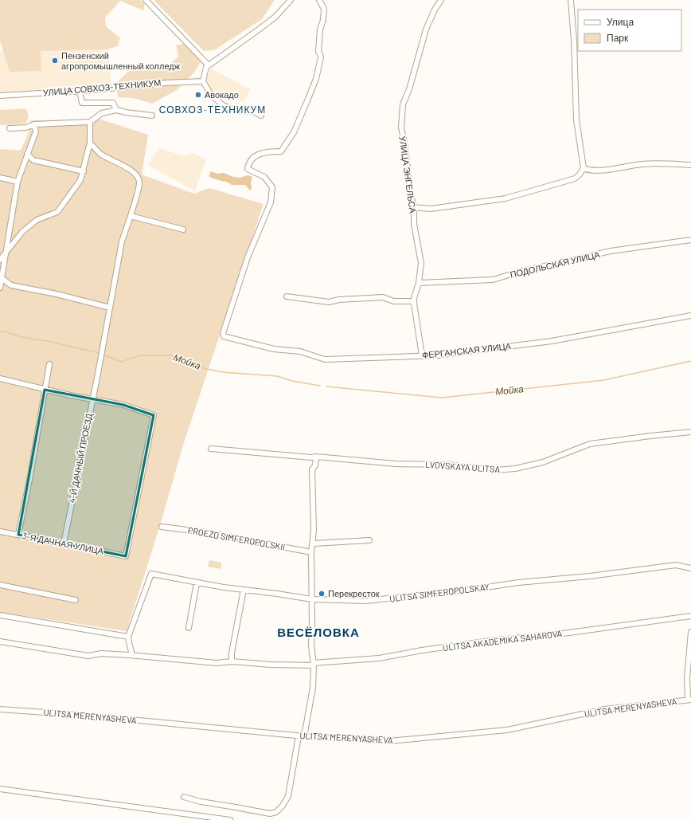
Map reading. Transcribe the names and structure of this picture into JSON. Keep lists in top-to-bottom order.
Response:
{
  "streets": {
    "street": [
      "УЛИЦА СОВХОЗ-ТЕХНИКУМ",
      "УЛИЦА ЭНГЕЛЬСА",
      "ПОДОЛЬСКАЯ УЛИЦА",
      "ФЕРГАНСКАЯ УЛИЦА",
      "4-Й ДАЧНЫЙ ПРОЕЗД",
      "LVOVSKAYA ULITSA",
      "PROEZD SIMFEROPOLSKII",
      "3-Я ДАЧНАЯ УЛИЦА",
      "ULITSA SIMFEROPOLSKAY",
      "ULITSA AKADEMIKA SAHAROVA",
      "ULITSA MERENYASHEVA"
    ]
  },
  "crossings": [
    ["УЛИЦА ЭНГЕЛЬСА", "ПОДОЛЬСКАЯ УЛИЦА"],
    ["УЛИЦА ЭНГЕЛЬСА", "ФЕРГАНСКАЯ УЛИЦА"],
    ["4-Й ДАЧНЫЙ ПРОЕЗД", "3-Я ДАЧНАЯ УЛИЦА"]
  ],
  "districts": ["СОВХОЗ-ТЕХНИКУМ", "ВЕСЁЛОВКА"],
  "water": ["Мойка"],
  "places": ["Пензенский агропромышленный колледж", "Авокадо", "Перекресток"],
  "legend": ["Улица", "Парк"]
}
